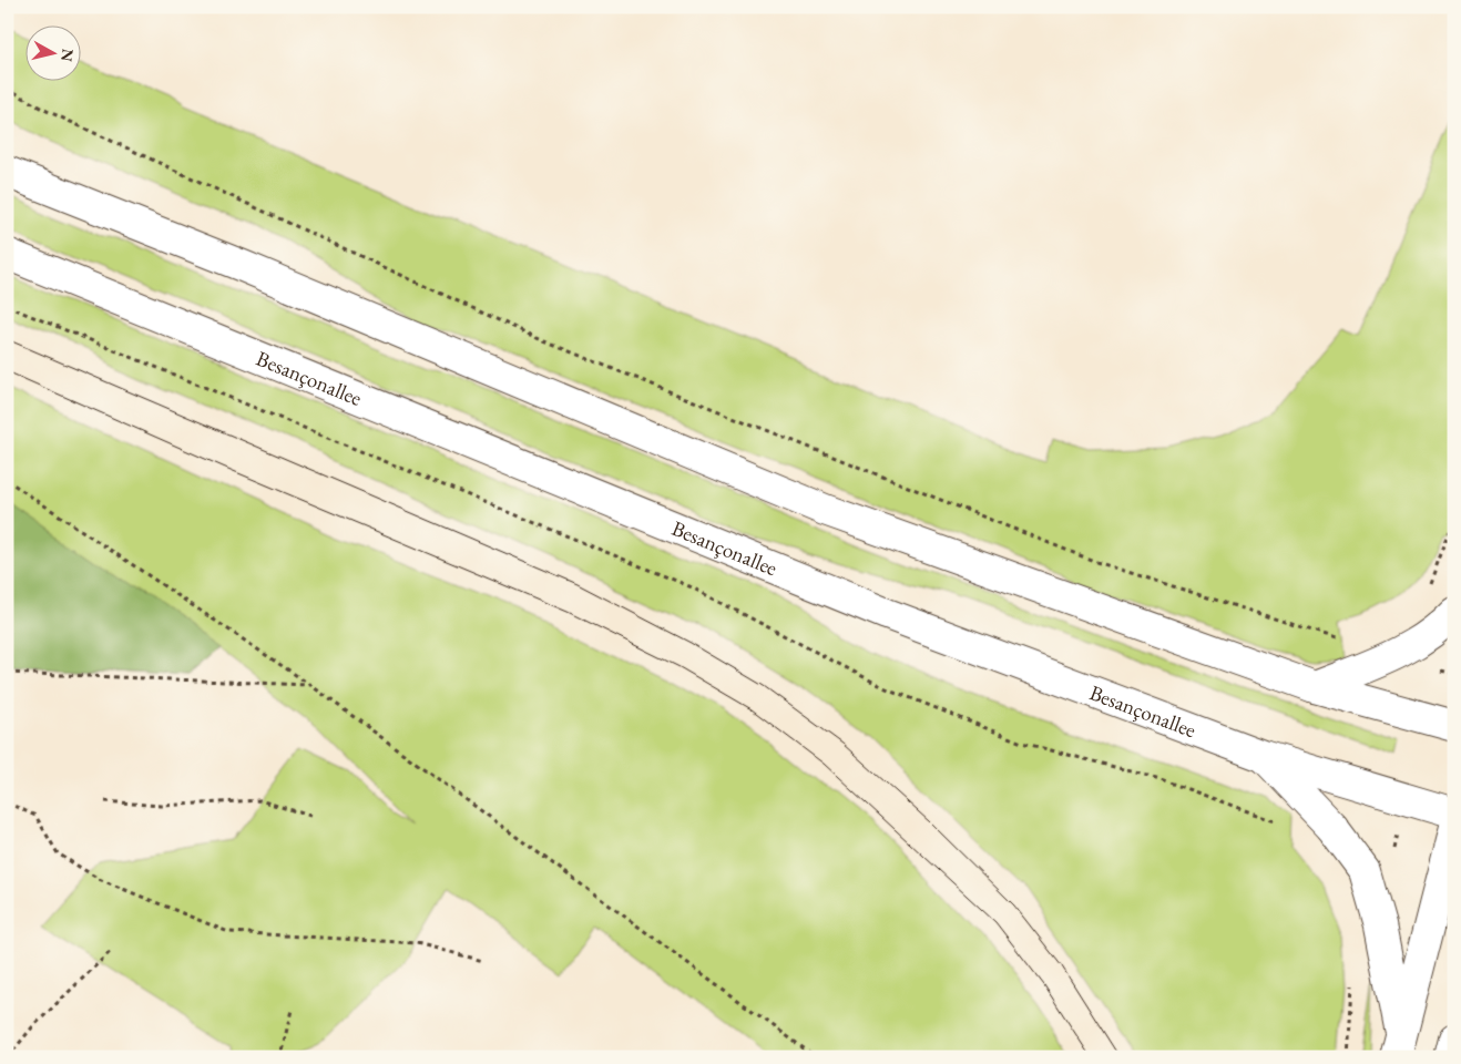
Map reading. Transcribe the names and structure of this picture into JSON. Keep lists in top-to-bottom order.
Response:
{
  "streets": {
    "main road": ["Besançonallee"]
  },
  "north": "right"
}
